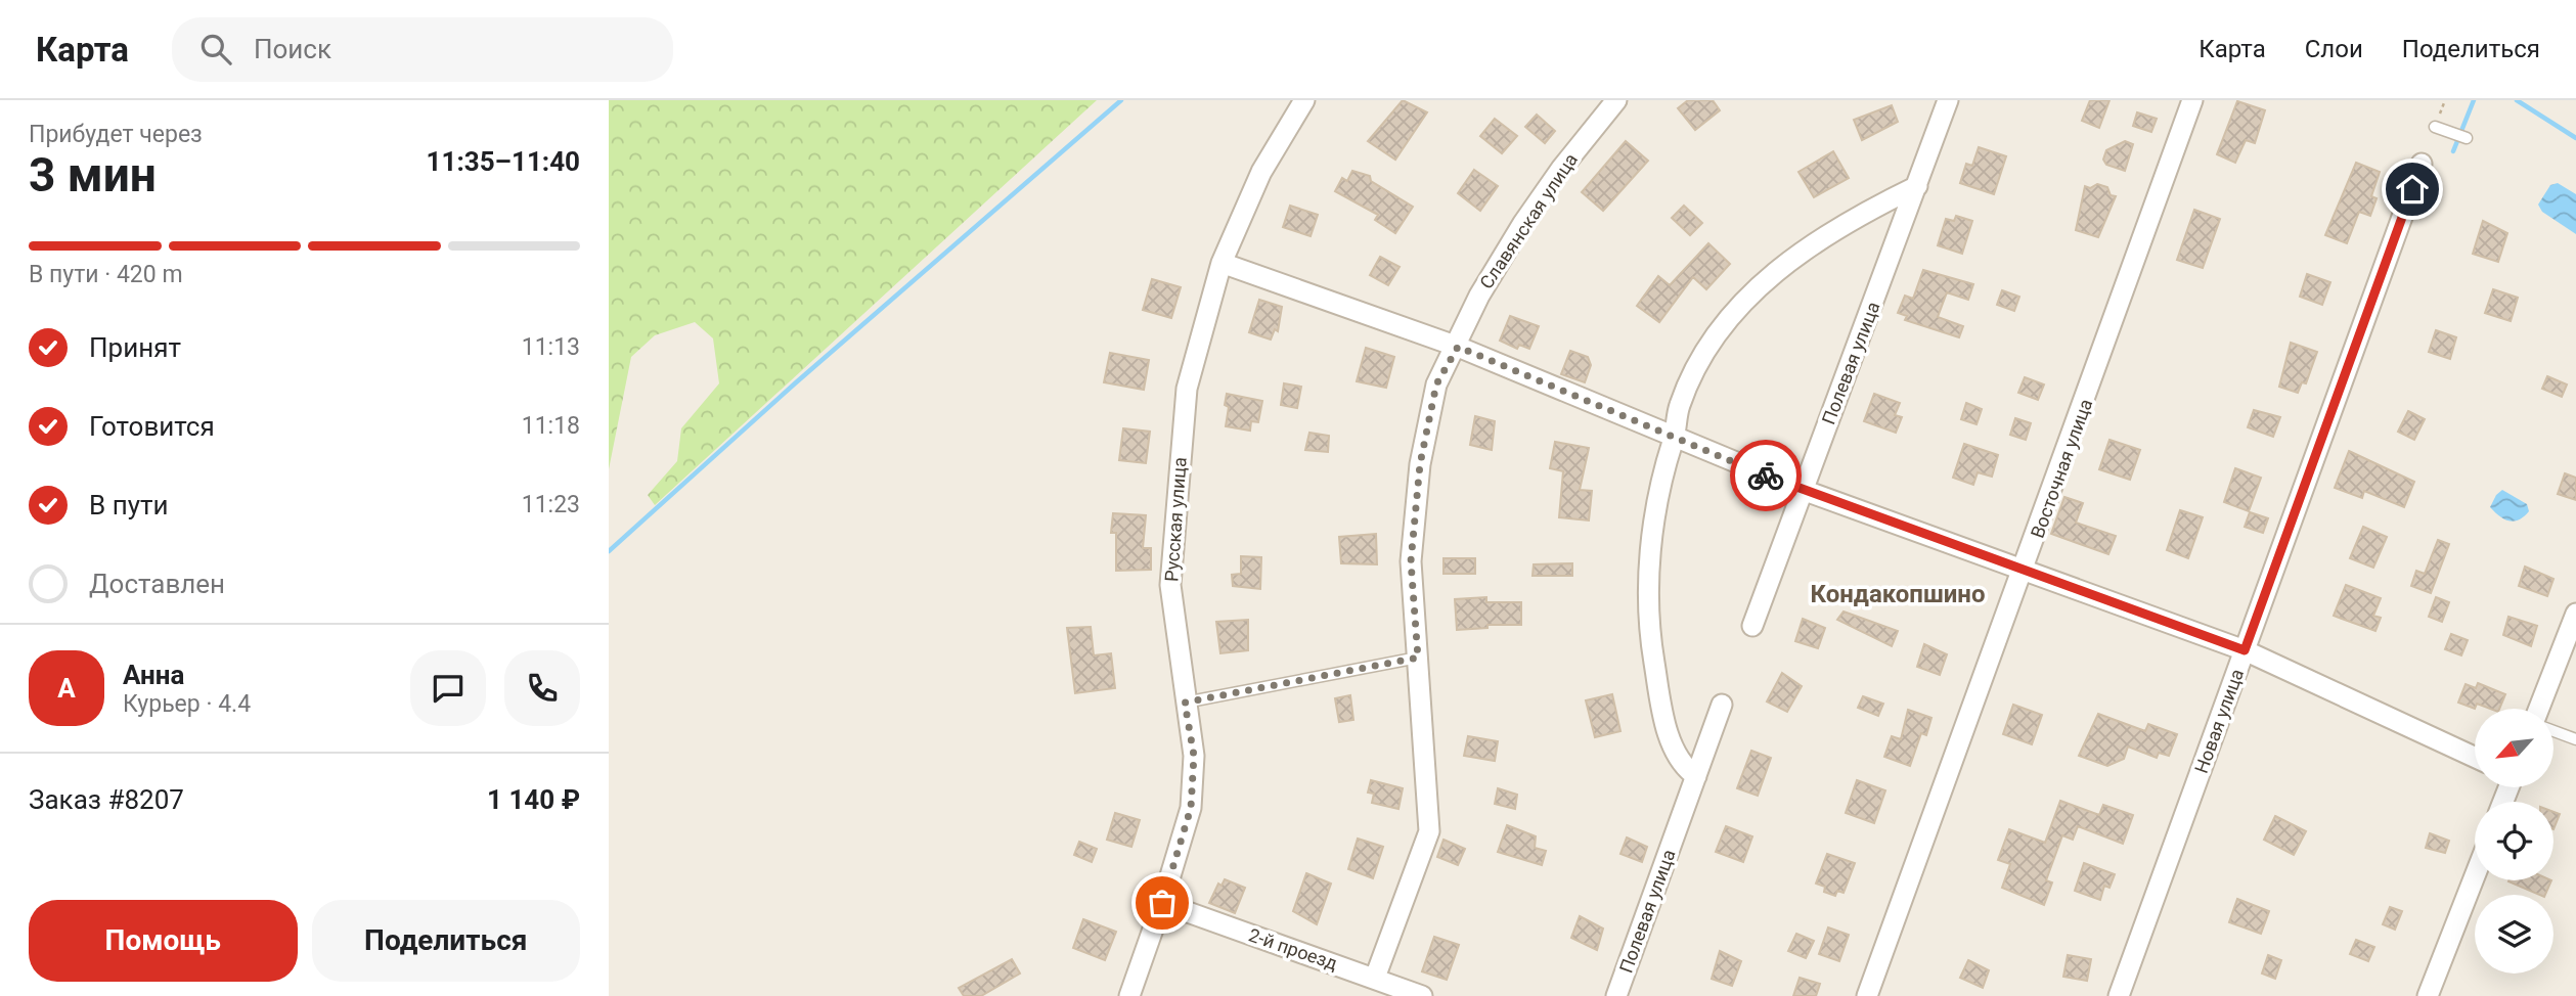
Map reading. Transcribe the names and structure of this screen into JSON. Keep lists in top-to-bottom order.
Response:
{
  "streets": {
    "street": [
      "Славянская улица",
      "Полевая улица",
      "Восточная улица",
      "Русская улица",
      "Новая улица",
      "2-й проезд"
    ]
  },
  "crossings": [
    ["Славянская улица", "2-й проезд"],
    ["Русская улица", "2-й проезд"]
  ],
  "districts": ["Кондакопшино"],
  "north": "bottom left",
  "page": {
    "header": "Карта",
    "search": "Поиск",
    "nav": ["Карта", "Слои", "Поделиться"],
    "heading": ["3 мин", "Прибудет через", "11:35–11:40"],
    "panel": [
      "Анна",
      "Курьер · 4.4",
      "Заказ #8207",
      "1 140 ₽"
    ],
    "bar": "В пути · 420 m",
    "list": [
      ["Принят", "11:13"],
      ["Готовится", "11:18"],
      ["В пути", "11:23"],
      "Доставлен"
    ],
    "round": "А",
    "buttons": ["Помощь", "Поделиться"]
  }
}
